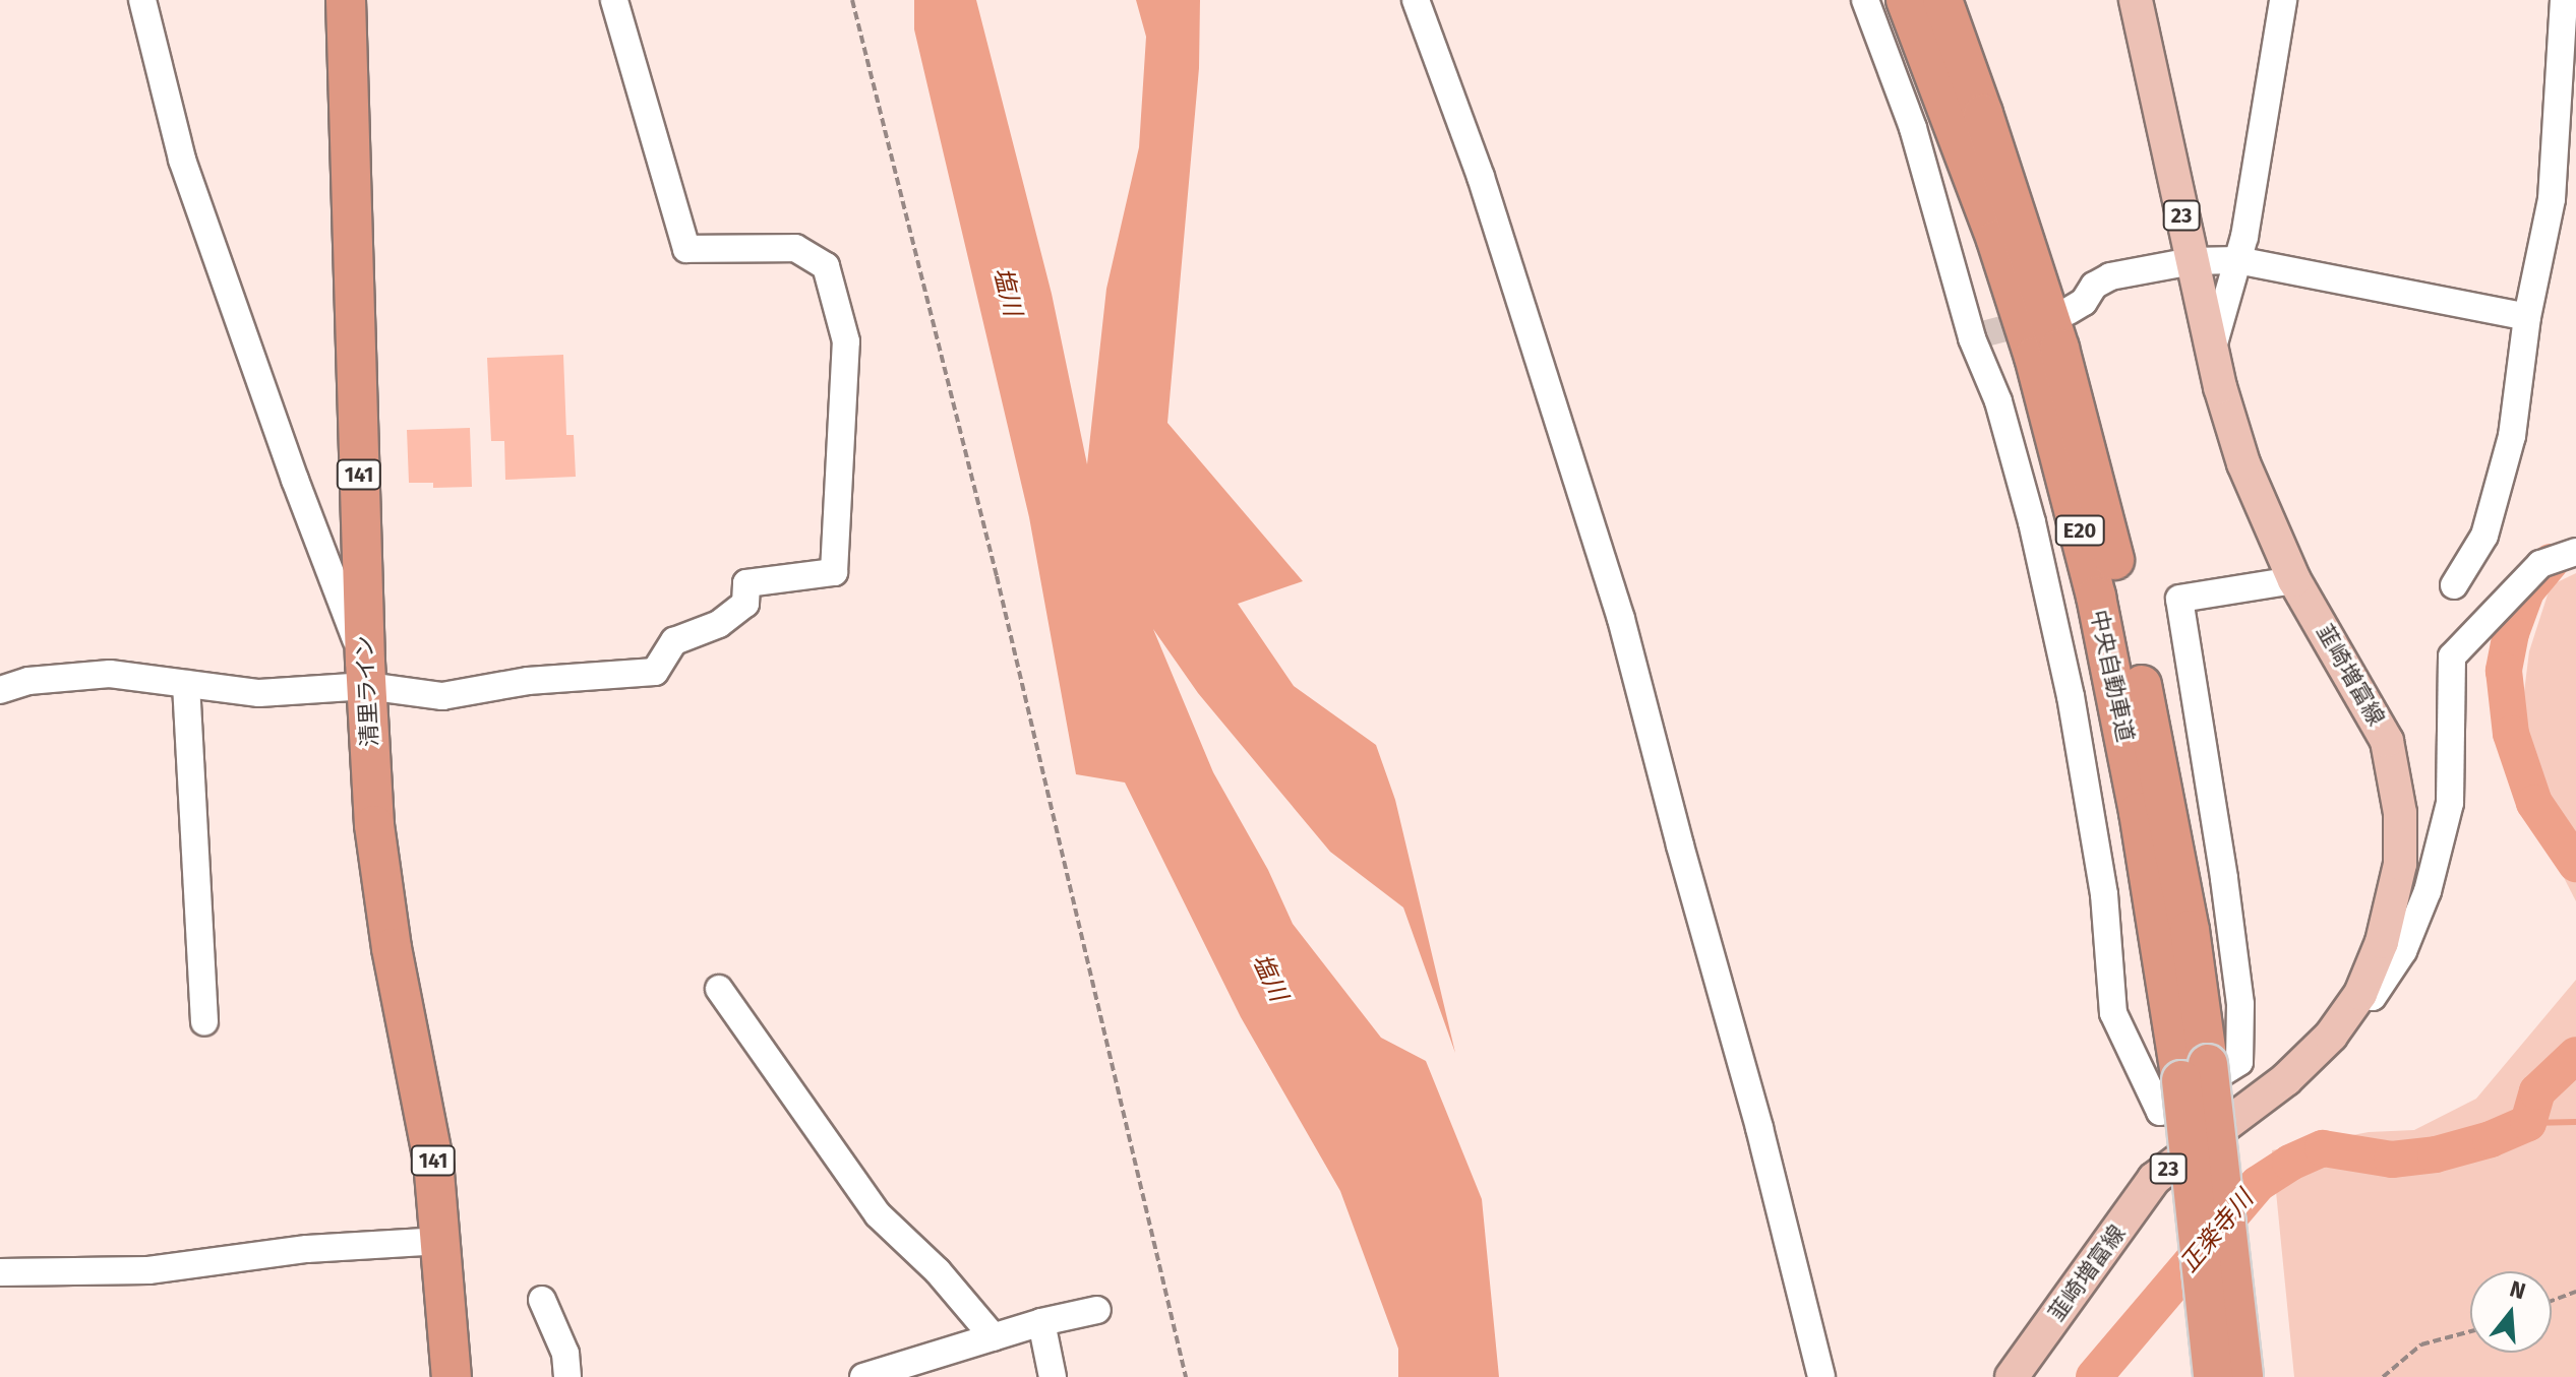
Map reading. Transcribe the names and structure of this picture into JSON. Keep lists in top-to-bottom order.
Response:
{
  "streets": {
    "highway": [
      "141",
      "E20",
      "中央自動車道",
      "清里ライン"
    ],
    "main road": ["23", "韮崎増富線"]
  },
  "water": ["塩川", "正楽寺川"],
  "north": "top"
}
